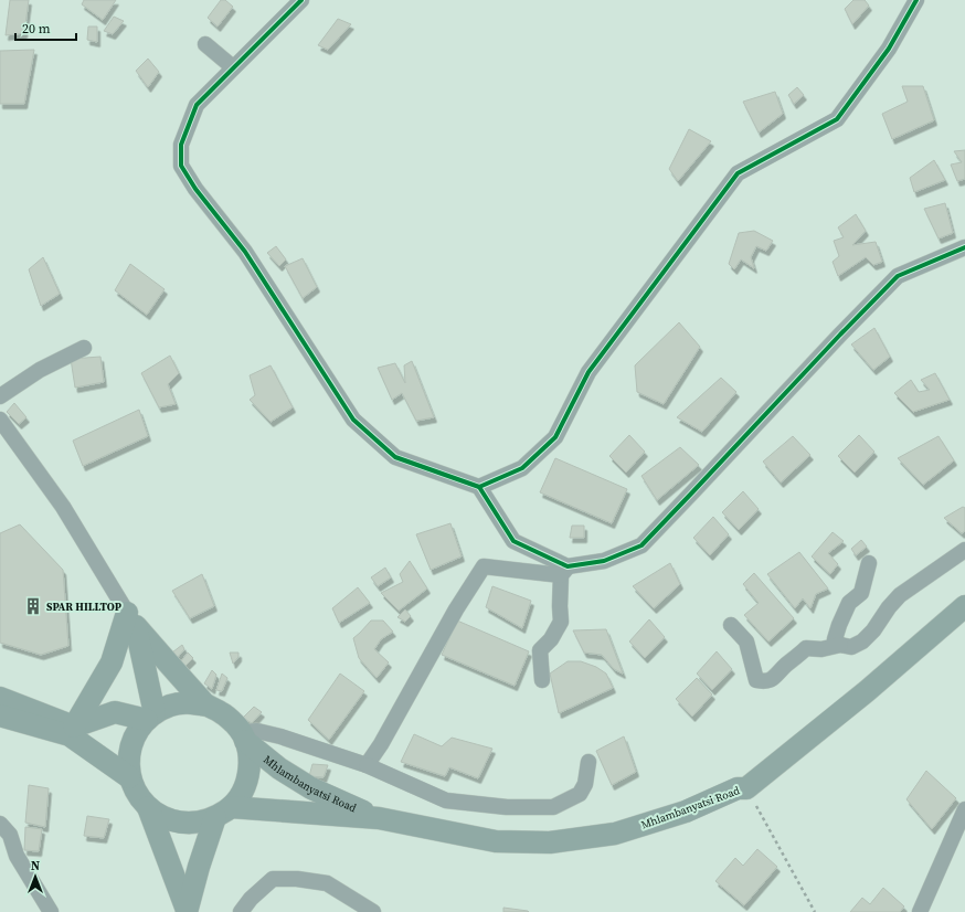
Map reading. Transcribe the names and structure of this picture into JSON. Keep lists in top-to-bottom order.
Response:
{
  "streets": {
    "main road": ["Mhlambanyatsi Road"]
  },
  "places": {
    "building": ["SPAR HILLTOP"]
  },
  "scale_bar": "20 m",
  "north": "top"
}
